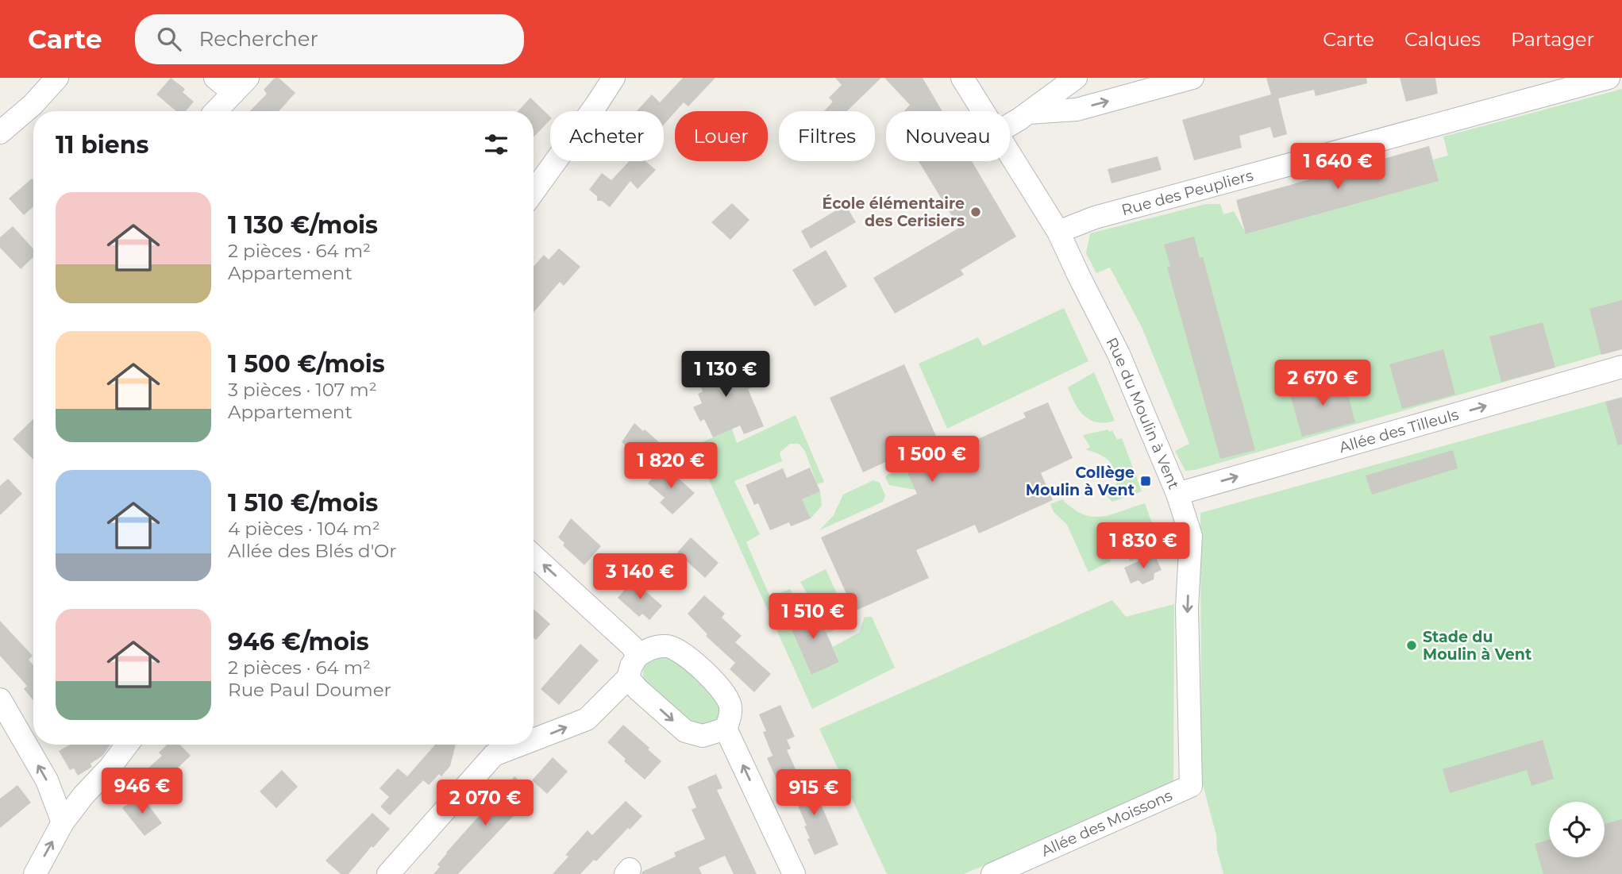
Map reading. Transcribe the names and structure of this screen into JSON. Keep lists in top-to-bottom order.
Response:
{
  "streets": {
    "street": [
      "Rue des Peupliers",
      "Rue du Moulin à Vent",
      "Allée des Tilleuls",
      "Allée des Moissons"
    ]
  },
  "crossings": [
    ["Rue des Peupliers", "Rue du Moulin à Vent"],
    ["Rue du Moulin à Vent", "Allée des Tilleuls"],
    ["Rue du Moulin à Vent", "Allée des Moissons"]
  ],
  "one_way": ["Rue du Moulin à Vent", "Allée des Tilleuls"],
  "places": {
    "other": ["École élémentaire des Cerisiers", "Stade du Moulin à Vent"],
    "transit": ["Collège Moulin à Vent"]
  },
  "page": {
    "header": "Carte",
    "search": "Rechercher",
    "nav": ["Carte", "Calques", "Partager"],
    "chip": [
      "Acheter",
      "Louer",
      "Filtres",
      "Nouveau"
    ],
    "heading": "11 biens",
    "price": [
      "1 640 €",
      "1 130 €",
      "2 670 €",
      "1 500 €",
      "1 820 €",
      "1 830 €",
      "3 140 €",
      "1 510 €",
      "946 €",
      "915 €",
      "2 070 €"
    ],
    "list": [
      {
        "name": "1 130 €/mois",
        "note": "2 pièces · 64 m² · Appartement"
      },
      {
        "name": "1 500 €/mois",
        "note": "3 pièces · 107 m² · Appartement"
      },
      {
        "name": "1 510 €/mois",
        "note": "4 pièces · 104 m² · Allée des Blés d'Or"
      },
      {
        "name": "946 €/mois",
        "note": "2 pièces · 64 m² · Rue Paul Doumer"
      }
    ]
  }
}
